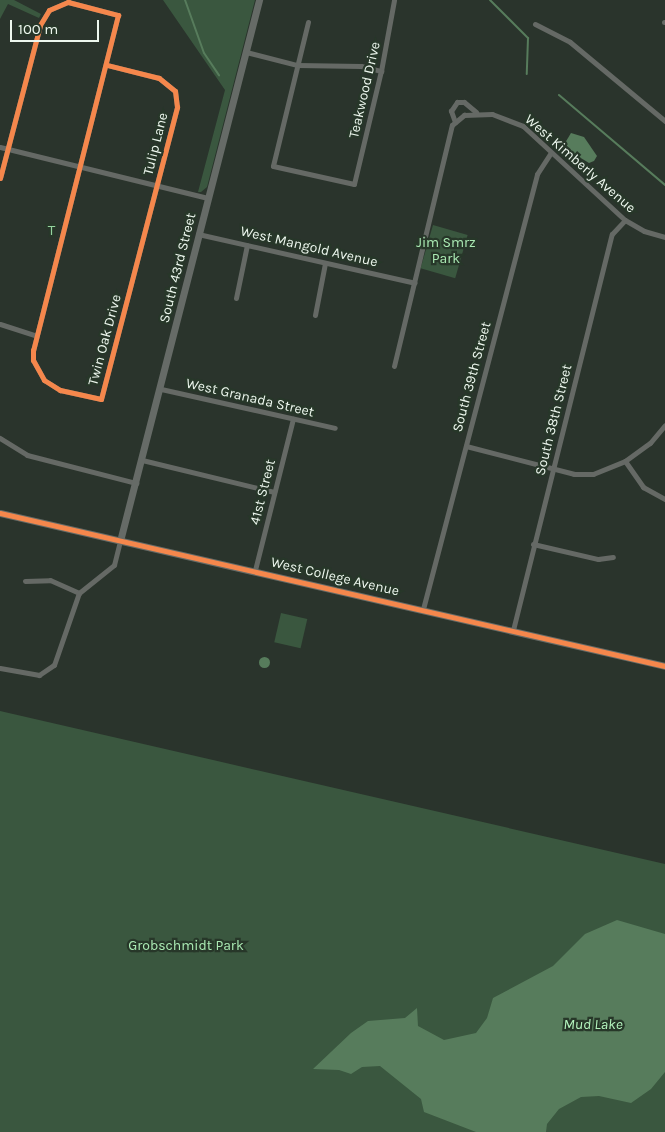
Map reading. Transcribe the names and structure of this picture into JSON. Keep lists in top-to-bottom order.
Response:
{
  "streets": {
    "street": [
      "Teakwood Drive",
      "Tulip Lane",
      "West Kimberly Avenue",
      "West Mangold Avenue",
      "South 43rd Street",
      "Twin Oak Drive",
      "South 39th Street",
      "West Granada Street",
      "South 38th Street",
      "41st Street",
      "West College Avenue"
    ]
  },
  "crossings": [
    ["Tulip Lane", "Twin Oak Drive"],
    ["West Kimberly Avenue", "South 39th Street"],
    ["West Kimberly Avenue", "South 38th Street"],
    ["West Mangold Avenue", "South 43rd Street"],
    ["South 43rd Street", "West Granada Street"],
    ["South 43rd Street", "West College Avenue"],
    ["South 39th Street", "West College Avenue"],
    ["West Granada Street", "41st Street"],
    ["South 38th Street", "West College Avenue"],
    ["41st Street", "West College Avenue"]
  ],
  "districts": ["T"],
  "water": ["Mud Lake"],
  "parks": ["Jim Smrz Park", "Grobschmidt Park"],
  "scale_bar": "100 m"
}
